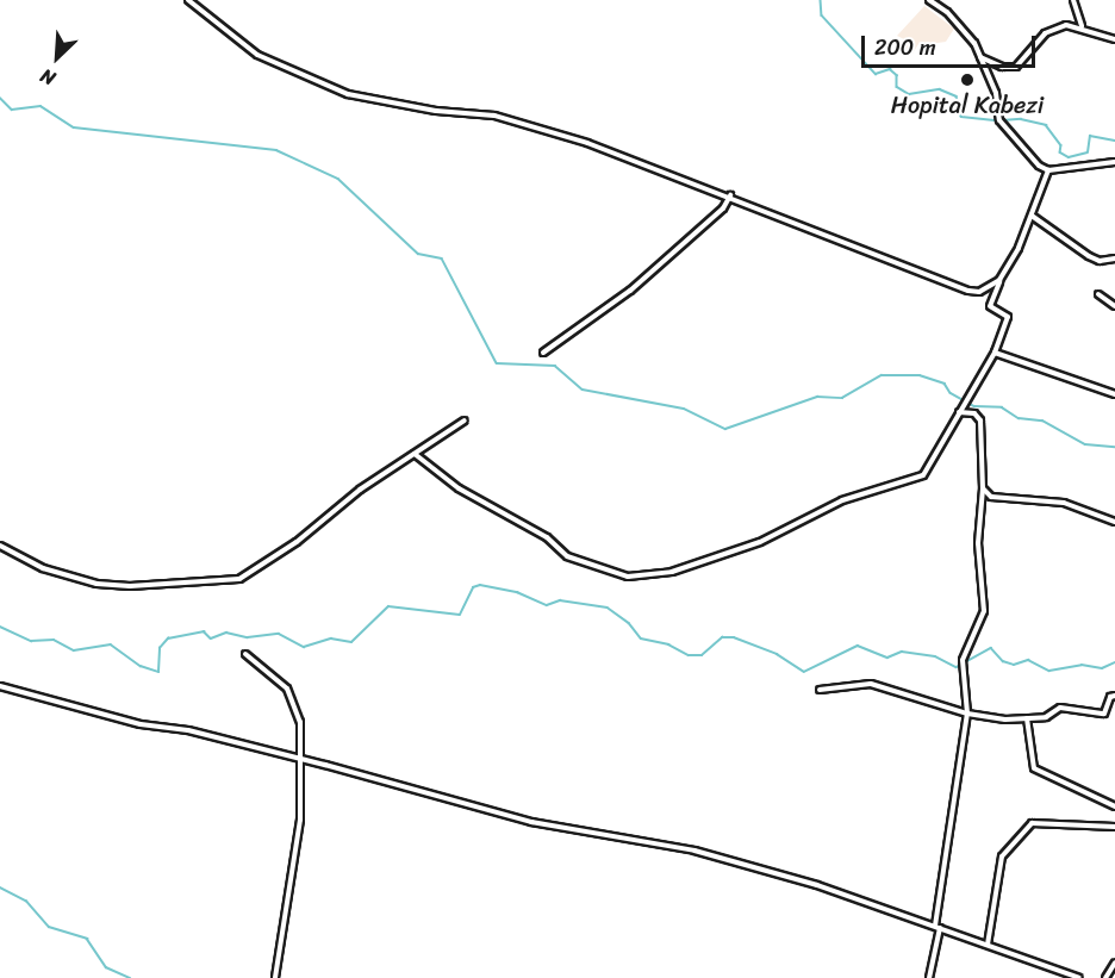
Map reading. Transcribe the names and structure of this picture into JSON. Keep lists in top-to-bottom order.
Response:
{
  "places": ["Hopital Kabezi"],
  "scale_bar": "200 m",
  "north": "bottom left"
}
